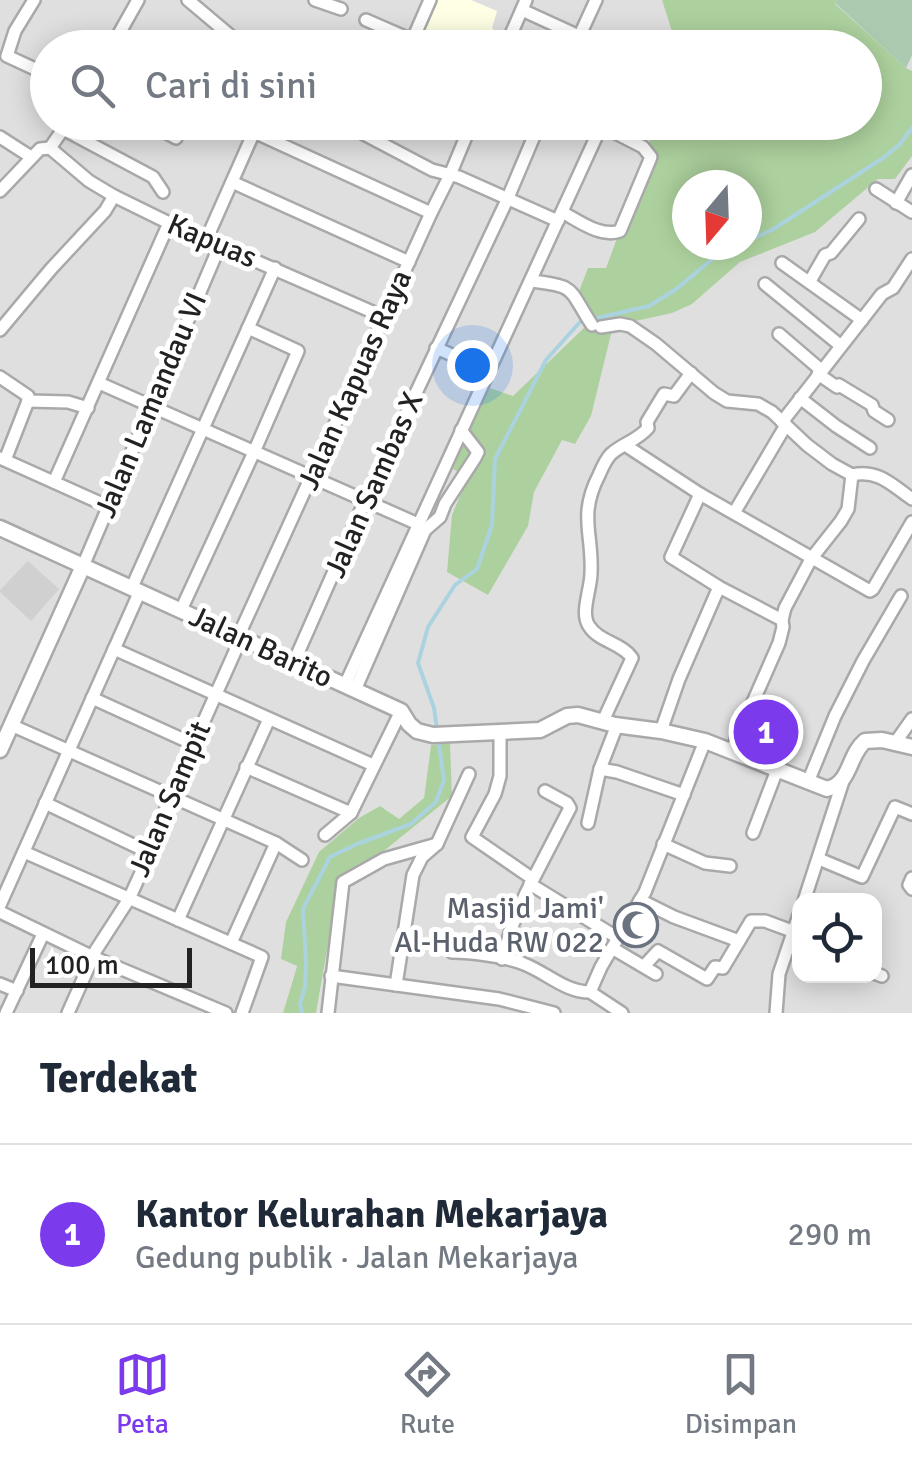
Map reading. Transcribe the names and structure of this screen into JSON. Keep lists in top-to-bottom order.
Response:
{
  "streets": {
    "street": [
      "Kapuas",
      "Jalan Kapuas Raya",
      "Jalan Lamandau VI",
      "Jalan Sambas X",
      "Jalan Barito",
      "Jalan Sampit"
    ]
  },
  "crossings": [
    ["Kapuas", "Jalan Kapuas Raya"],
    ["Kapuas", "Jalan Lamandau VI"],
    ["Jalan Kapuas Raya", "Jalan Barito"],
    ["Jalan Kapuas Raya", "Jalan Sampit"],
    ["Jalan Lamandau VI", "Jalan Barito"],
    ["Jalan Sambas X", "Jalan Barito"],
    ["Jalan Barito", "Jalan Sampit"]
  ],
  "places": {
    "mosque": ["Masjid Jami' Al-Huda RW 022"]
  },
  "scale_bar": "100 m",
  "north": "bottom",
  "page": {
    "search": "Cari di sini",
    "pins": "1",
    "scale": "100 m",
    "heading": "Terdekat",
    "list": [
      {
        "mark": "1",
        "name": "Kantor Kelurahan Mekarjaya",
        "note": "Gedung publik · Jalan Mekarjaya",
        "value": "290 m"
      }
    ],
    "nav": ["Peta", "Rute", "Disimpan"]
  }
}
